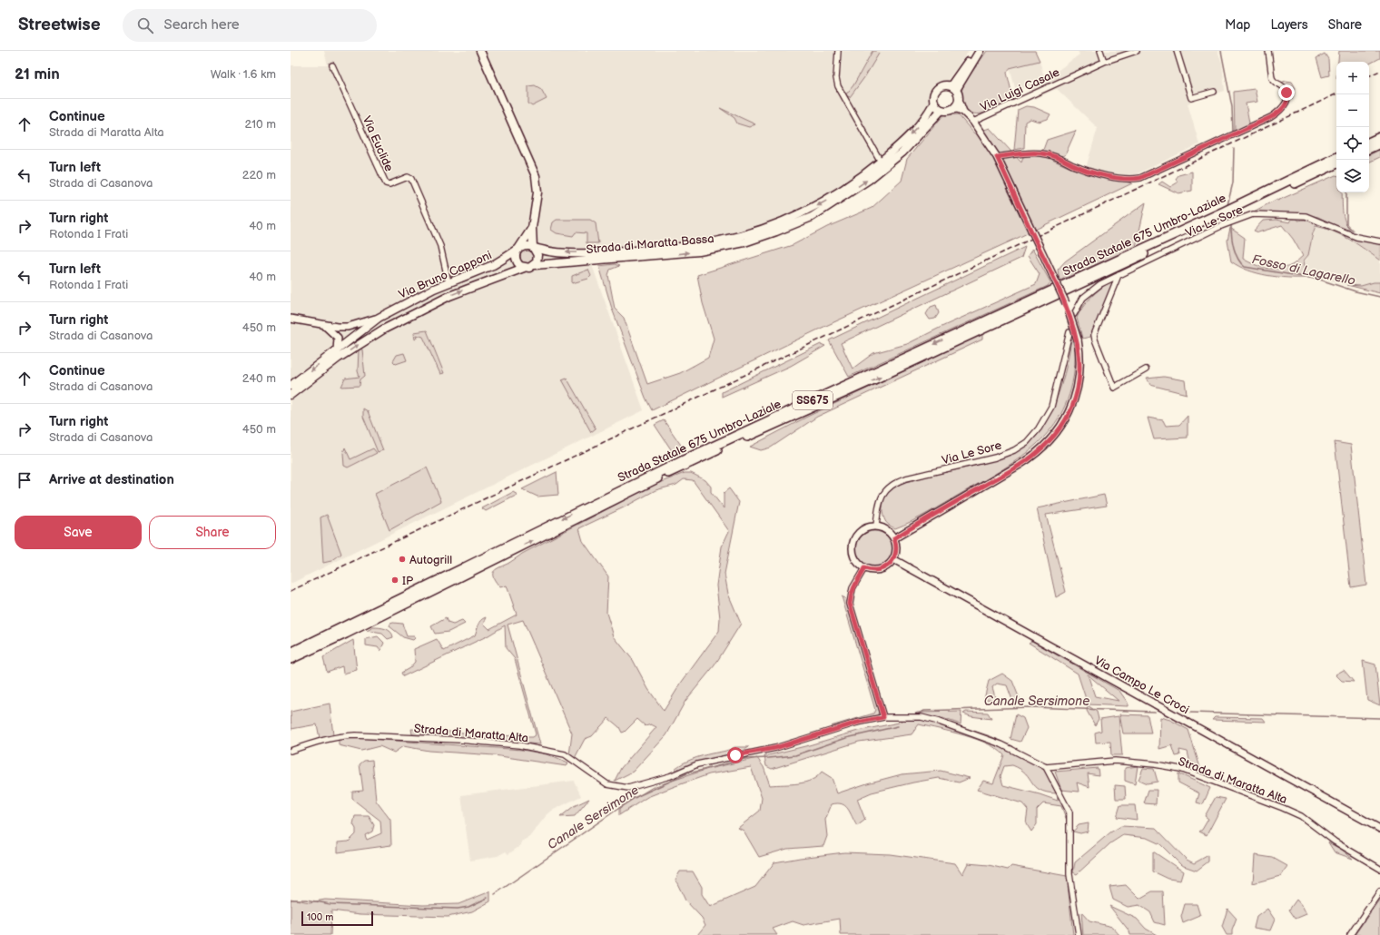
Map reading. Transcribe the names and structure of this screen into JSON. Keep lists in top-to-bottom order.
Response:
{
  "streets": {
    "highway": ["Strada Statale 675 Umbro-Laziale", "SS675"],
    "main road": ["Strada di Maratta Bassa", "Via Bruno Capponi"],
    "street": [
      "Via Luigi Casale",
      "Via Euclide",
      "Via Le Sore",
      "Via Campo Le Croci",
      "Strada di Maratta Alta"
    ]
  },
  "crossings": [
    ["Via Euclide", "Via Bruno Capponi"],
    ["Via Le Sore", "Via Campo Le Croci"],
    ["Strada di Maratta Bassa", "Via Bruno Capponi"]
  ],
  "water": ["Fosso di Lagarello", "Canale Sersimone"],
  "places": ["Autogrill", "IP"],
  "scale_bar": "100 m",
  "page": {
    "header": "Streetwise",
    "search": "Search here",
    "nav": ["Map", "Layers", "Share"],
    "heading": ["21 min", "Walk · 1.6 km"],
    "map_buttons": ["+", "−"],
    "list": [
      ["Continue", "Strada di Maratta Alta", "210 m"],
      ["Turn left", "Strada di Casanova", "220 m"],
      ["Turn right", "Rotonda I Frati", "40 m"],
      ["Turn left", "Rotonda I Frati", "40 m"],
      ["Turn right", "Strada di Casanova", "450 m"],
      ["Continue", "Strada di Casanova", "240 m"],
      ["Turn right", "Strada di Casanova", "450 m"],
      "Arrive at destination"
    ],
    "buttons": ["Save", "Share"],
    "scale": "100 m"
  }
}
